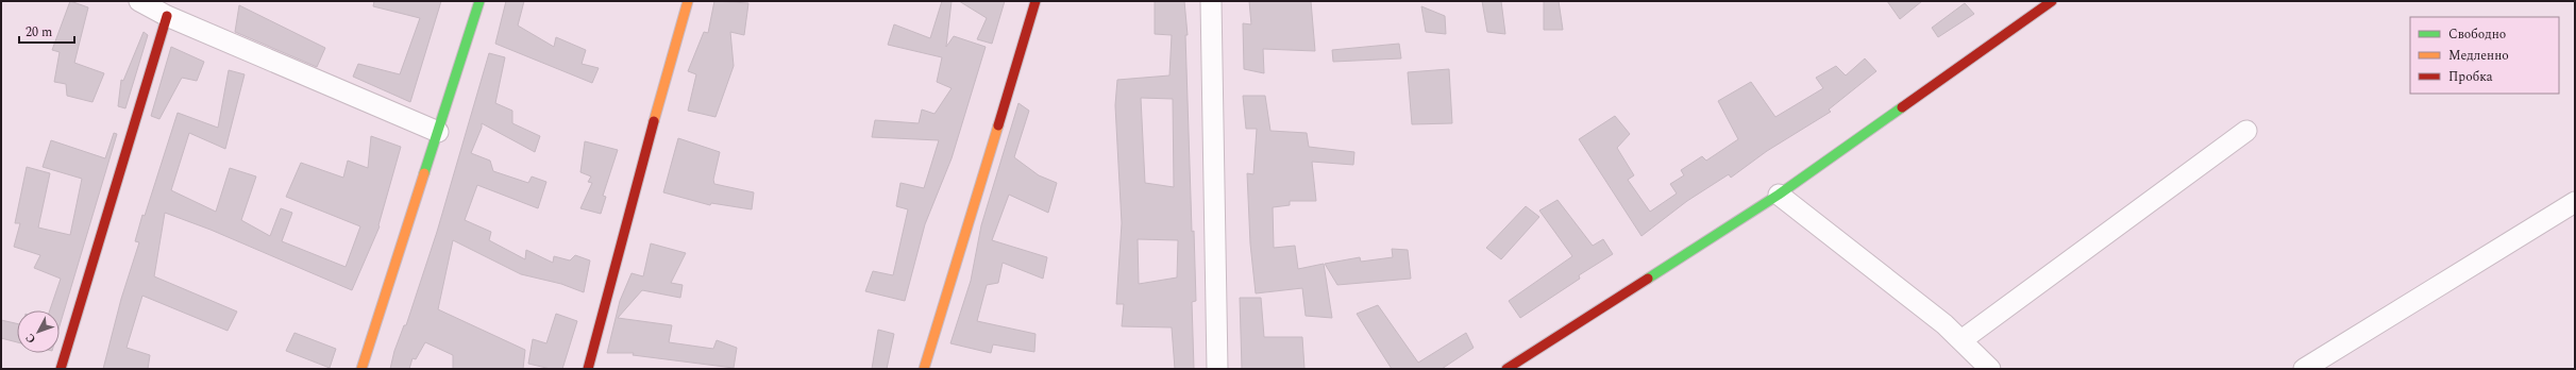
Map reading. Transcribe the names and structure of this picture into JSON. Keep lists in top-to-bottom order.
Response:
{
  "legend": ["Свободно", "Медленно", "Пробка"],
  "scale_bar": "20 m",
  "north": "bottom left"
}
